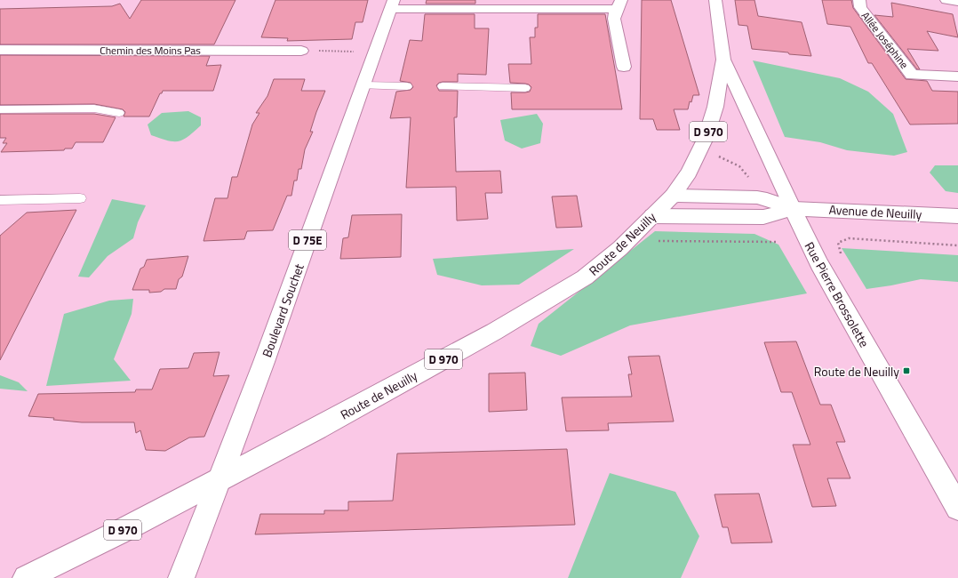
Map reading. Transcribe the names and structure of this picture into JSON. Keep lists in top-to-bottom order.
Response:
{
  "streets": {
    "main road": [
      "Allée Joséphine",
      "Chemin des Moins Pas",
      "D 970",
      "Avenue de Neuilly",
      "D 75E",
      "Route de Neuilly",
      "Rue Pierre Brossolette",
      "Boulevard Souchet"
    ]
  },
  "crossings": [
    ["D 970", "Route de Neuilly"],
    ["D 970", "Rue Pierre Brossolette"],
    ["Avenue de Neuilly", "Route de Neuilly"],
    ["Avenue de Neuilly", "Rue Pierre Brossolette"],
    ["D 75E", "Route de Neuilly"],
    ["D 75E", "Boulevard Souchet"],
    ["Route de Neuilly", "Rue Pierre Brossolette"],
    ["Route de Neuilly", "Boulevard Souchet"]
  ],
  "places": {
    "transit": ["Route de Neuilly"]
  }
}
